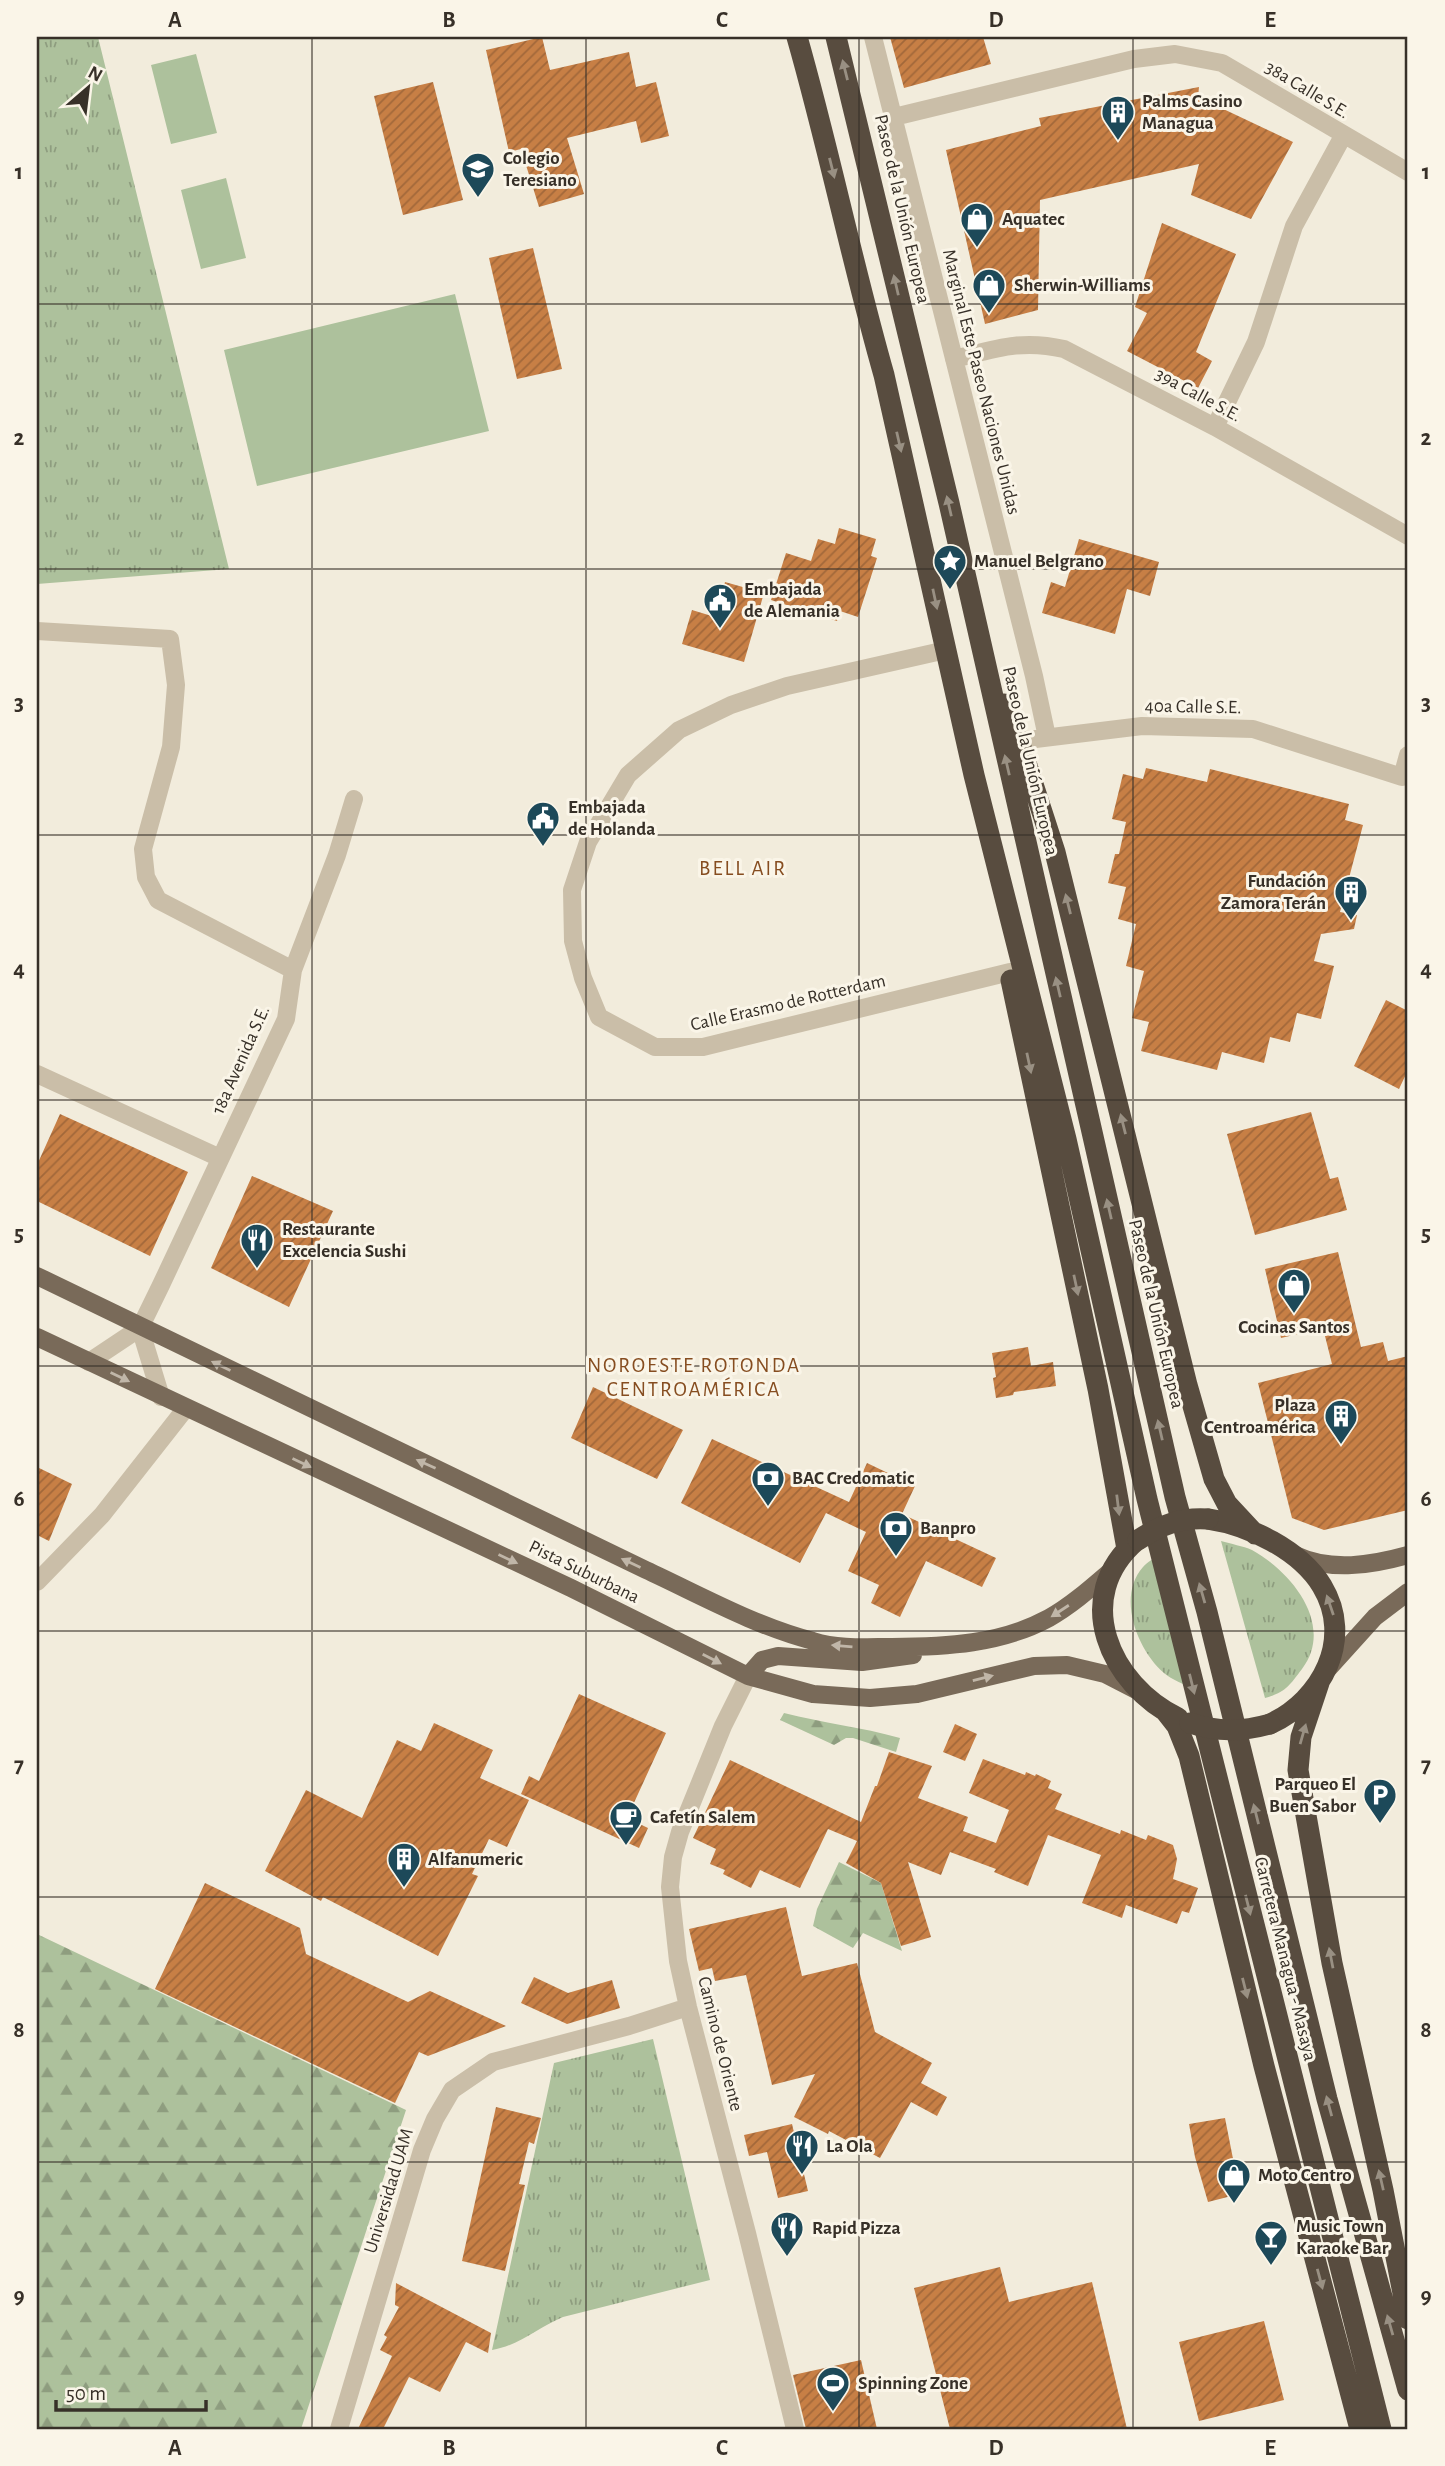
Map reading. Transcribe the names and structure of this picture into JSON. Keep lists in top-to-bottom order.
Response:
{
  "streets": {
    "highway": ["Paseo de la Unión Europea", "Carretera Managua - Masaya"],
    "main road": ["Pista Suburbana"],
    "street": [
      "38a Calle S.E.",
      "Marginal Este Paseo Naciones Unidas",
      "39a Calle S.E.",
      "40a Calle S.E.",
      "Calle Erasmo de Rotterdam",
      "18a Avenida S.E.",
      "Camino de Oriente",
      "Universidad UAM"
    ]
  },
  "crossings": [
    ["38a Calle S.E.", "Marginal Este Paseo Naciones Unidas"],
    ["Paseo de la Unión Europea", "Carretera Managua - Masaya"],
    ["Marginal Este Paseo Naciones Unidas", "39a Calle S.E."],
    ["Marginal Este Paseo Naciones Unidas", "40a Calle S.E."],
    ["18a Avenida S.E.", "Pista Suburbana"],
    ["Pista Suburbana", "Camino de Oriente"],
    ["Camino de Oriente", "Universidad UAM"]
  ],
  "districts": ["BELL AIR", "NOROESTE ROTONDA CENTROAMÉRICA"],
  "places": {
    "building": [
      "Palms Casino Managua",
      "Fundación Zamora Terán",
      "Plaza Centroamérica",
      "Alfanumeric"
    ],
    "school or university": ["Colegio Teresiano"],
    "shop": [
      "Aquatec",
      "Sherwin-Williams",
      "Cocinas Santos",
      "Moto Centro"
    ],
    "place": ["Manuel Belgrano"],
    "public building": ["Embajada de Alemania", "Embajada de Holanda"],
    "restaurant": ["Restaurante Excelencia Sushi", "La Ola", "Rapid Pizza"],
    "bank": ["BAC Credomatic", "Banpro"],
    "parking": ["Parqueo El Buen Sabor"],
    "cafe": ["Cafetín Salem"],
    "bar": ["Music Town Karaoke Bar"],
    "sports": ["Spinning Zone"]
  },
  "scale_bar": "50 m",
  "north": "top right",
  "grid": {
    "columns": [
      "A",
      "B",
      "C",
      "D",
      "E"
    ],
    "rows": [
      "1",
      "2",
      "3",
      "4",
      "5",
      "6",
      "7",
      "8",
      "9"
    ]
  }
}
